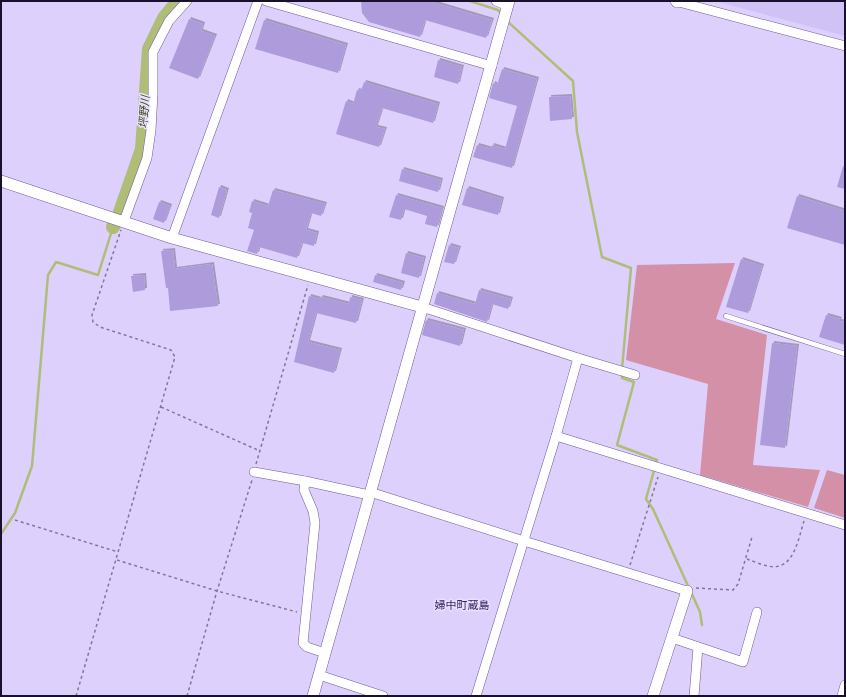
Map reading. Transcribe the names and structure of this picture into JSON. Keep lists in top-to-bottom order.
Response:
{
  "districts": ["婦中町蔵島"],
  "water": ["坪野川"]
}
